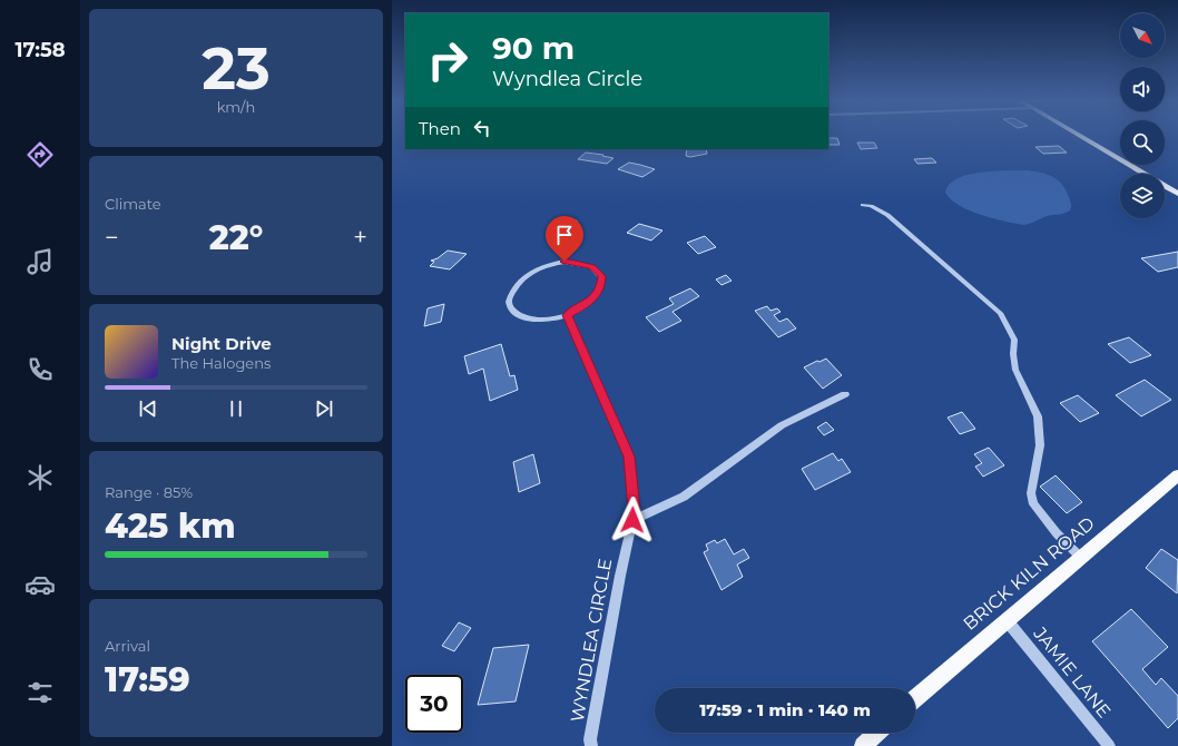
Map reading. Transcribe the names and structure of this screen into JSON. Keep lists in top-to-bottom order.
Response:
{
  "streets": {
    "main road": ["BRICK KILN ROAD"],
    "street": ["WYNDLEA CIRCLE", "JAMIE LANE"]
  },
  "crossings": [
    ["BRICK KILN ROAD", "JAMIE LANE"]
  ],
  "north": "bottom right",
  "page": {
    "tabs": "17:58",
    "tile": [
      ["23", "km/h"],
      "Climate",
      ["Range · 85%", "425 km"],
      ["Arrival", "17:59"]
    ],
    "turn": ["90 m", "Wyndlea Circle"],
    "then": "Then",
    "heat": ["−", "22°", "+"],
    "song": ["Night Drive", "The Halogens"],
    "limit": "30",
    "trip": "17:59 · 1 min · 140 m"
  }
}
